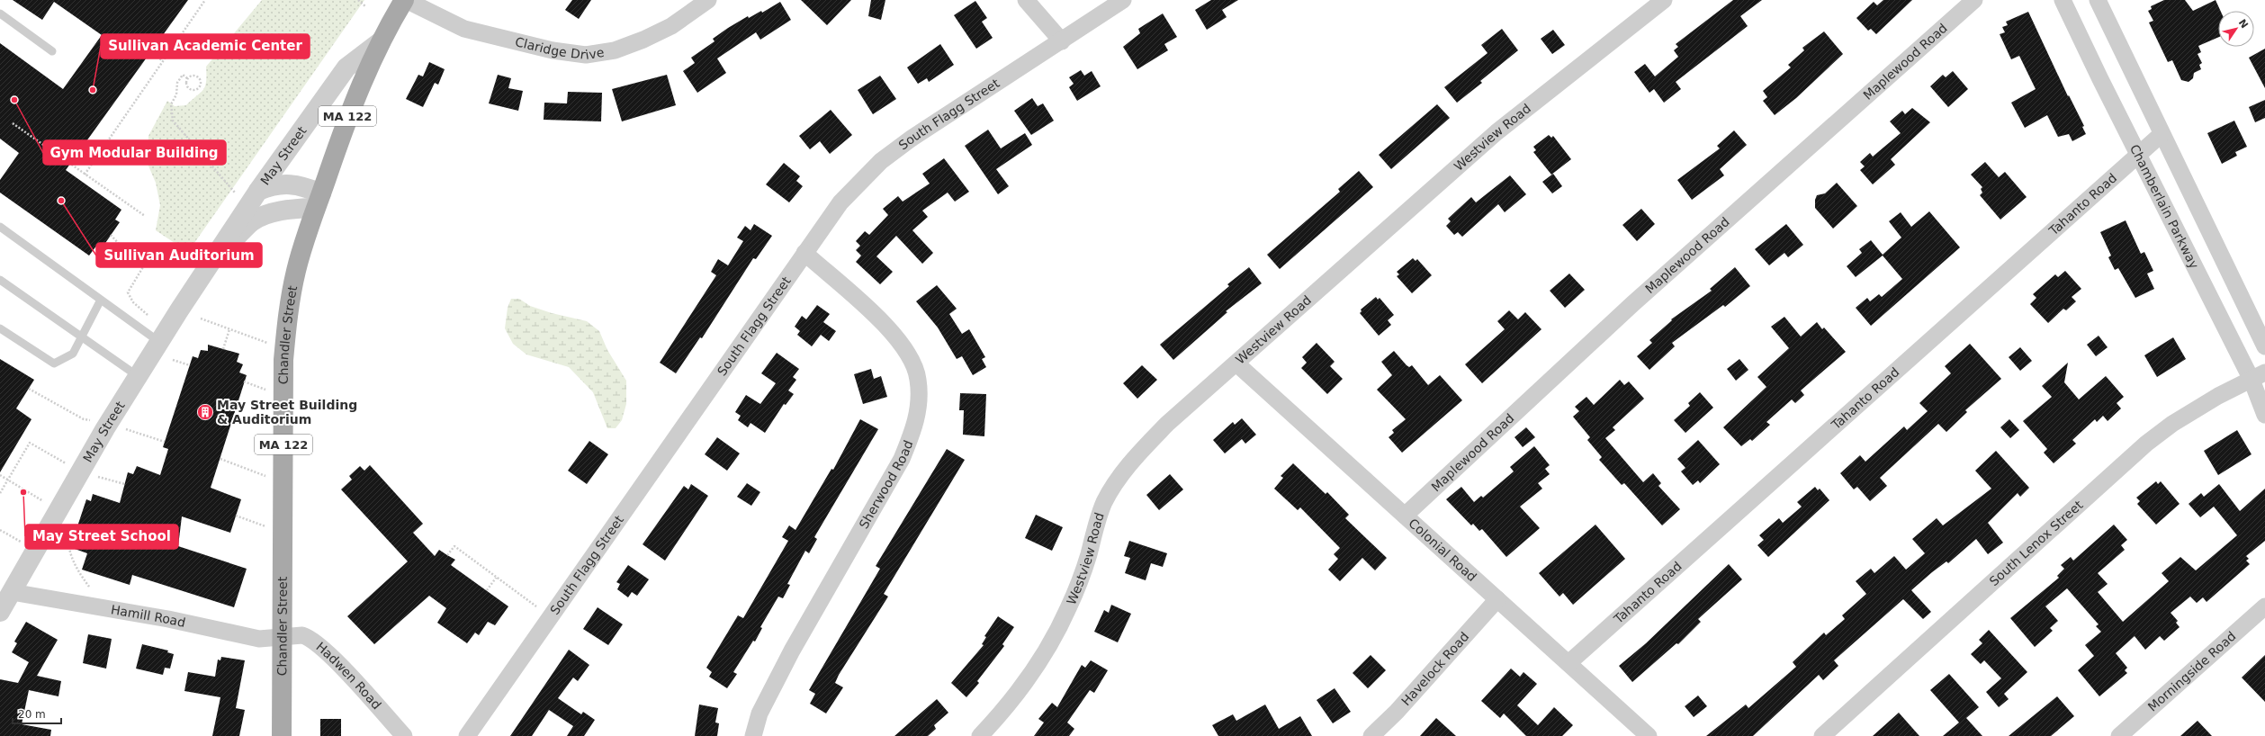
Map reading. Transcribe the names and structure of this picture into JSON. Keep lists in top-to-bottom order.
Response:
{
  "streets": {
    "main road": ["MA 122", "Chandler Street"],
    "street": [
      "Claridge Drive",
      "Maplewood Road",
      "South Flagg Street",
      "Westview Road",
      "May Street",
      "Tahanto Road",
      "Chamberlain Parkway",
      "Sherwood Road",
      "South Lenox Street",
      "Colonial Road",
      "Hamill Road",
      "Havelock Road",
      "Morningside Road",
      "Hadwen Road"
    ]
  },
  "crossings": [
    ["Claridge Drive", "Chandler Street"],
    ["Maplewood Road", "Colonial Road"],
    ["South Flagg Street", "Sherwood Road"],
    ["Westview Road", "Colonial Road"],
    ["May Street", "Chandler Street"],
    ["May Street", "Hamill Road"],
    ["Tahanto Road", "Chamberlain Parkway"],
    ["Tahanto Road", "Colonial Road"],
    ["Chamberlain Parkway", "South Lenox Street"],
    ["Chandler Street", "Hamill Road"],
    ["Chandler Street", "Hadwen Road"],
    ["Colonial Road", "Havelock Road"],
    ["Hamill Road", "Hadwen Road"]
  ],
  "places": {
    "other": [
      "Sullivan Academic Center",
      "Gym Modular Building",
      "Sullivan Auditorium",
      "May Street School"
    ],
    "building": ["May Street Building & Auditorium"]
  },
  "scale_bar": "20 m",
  "north": "top right"
}
